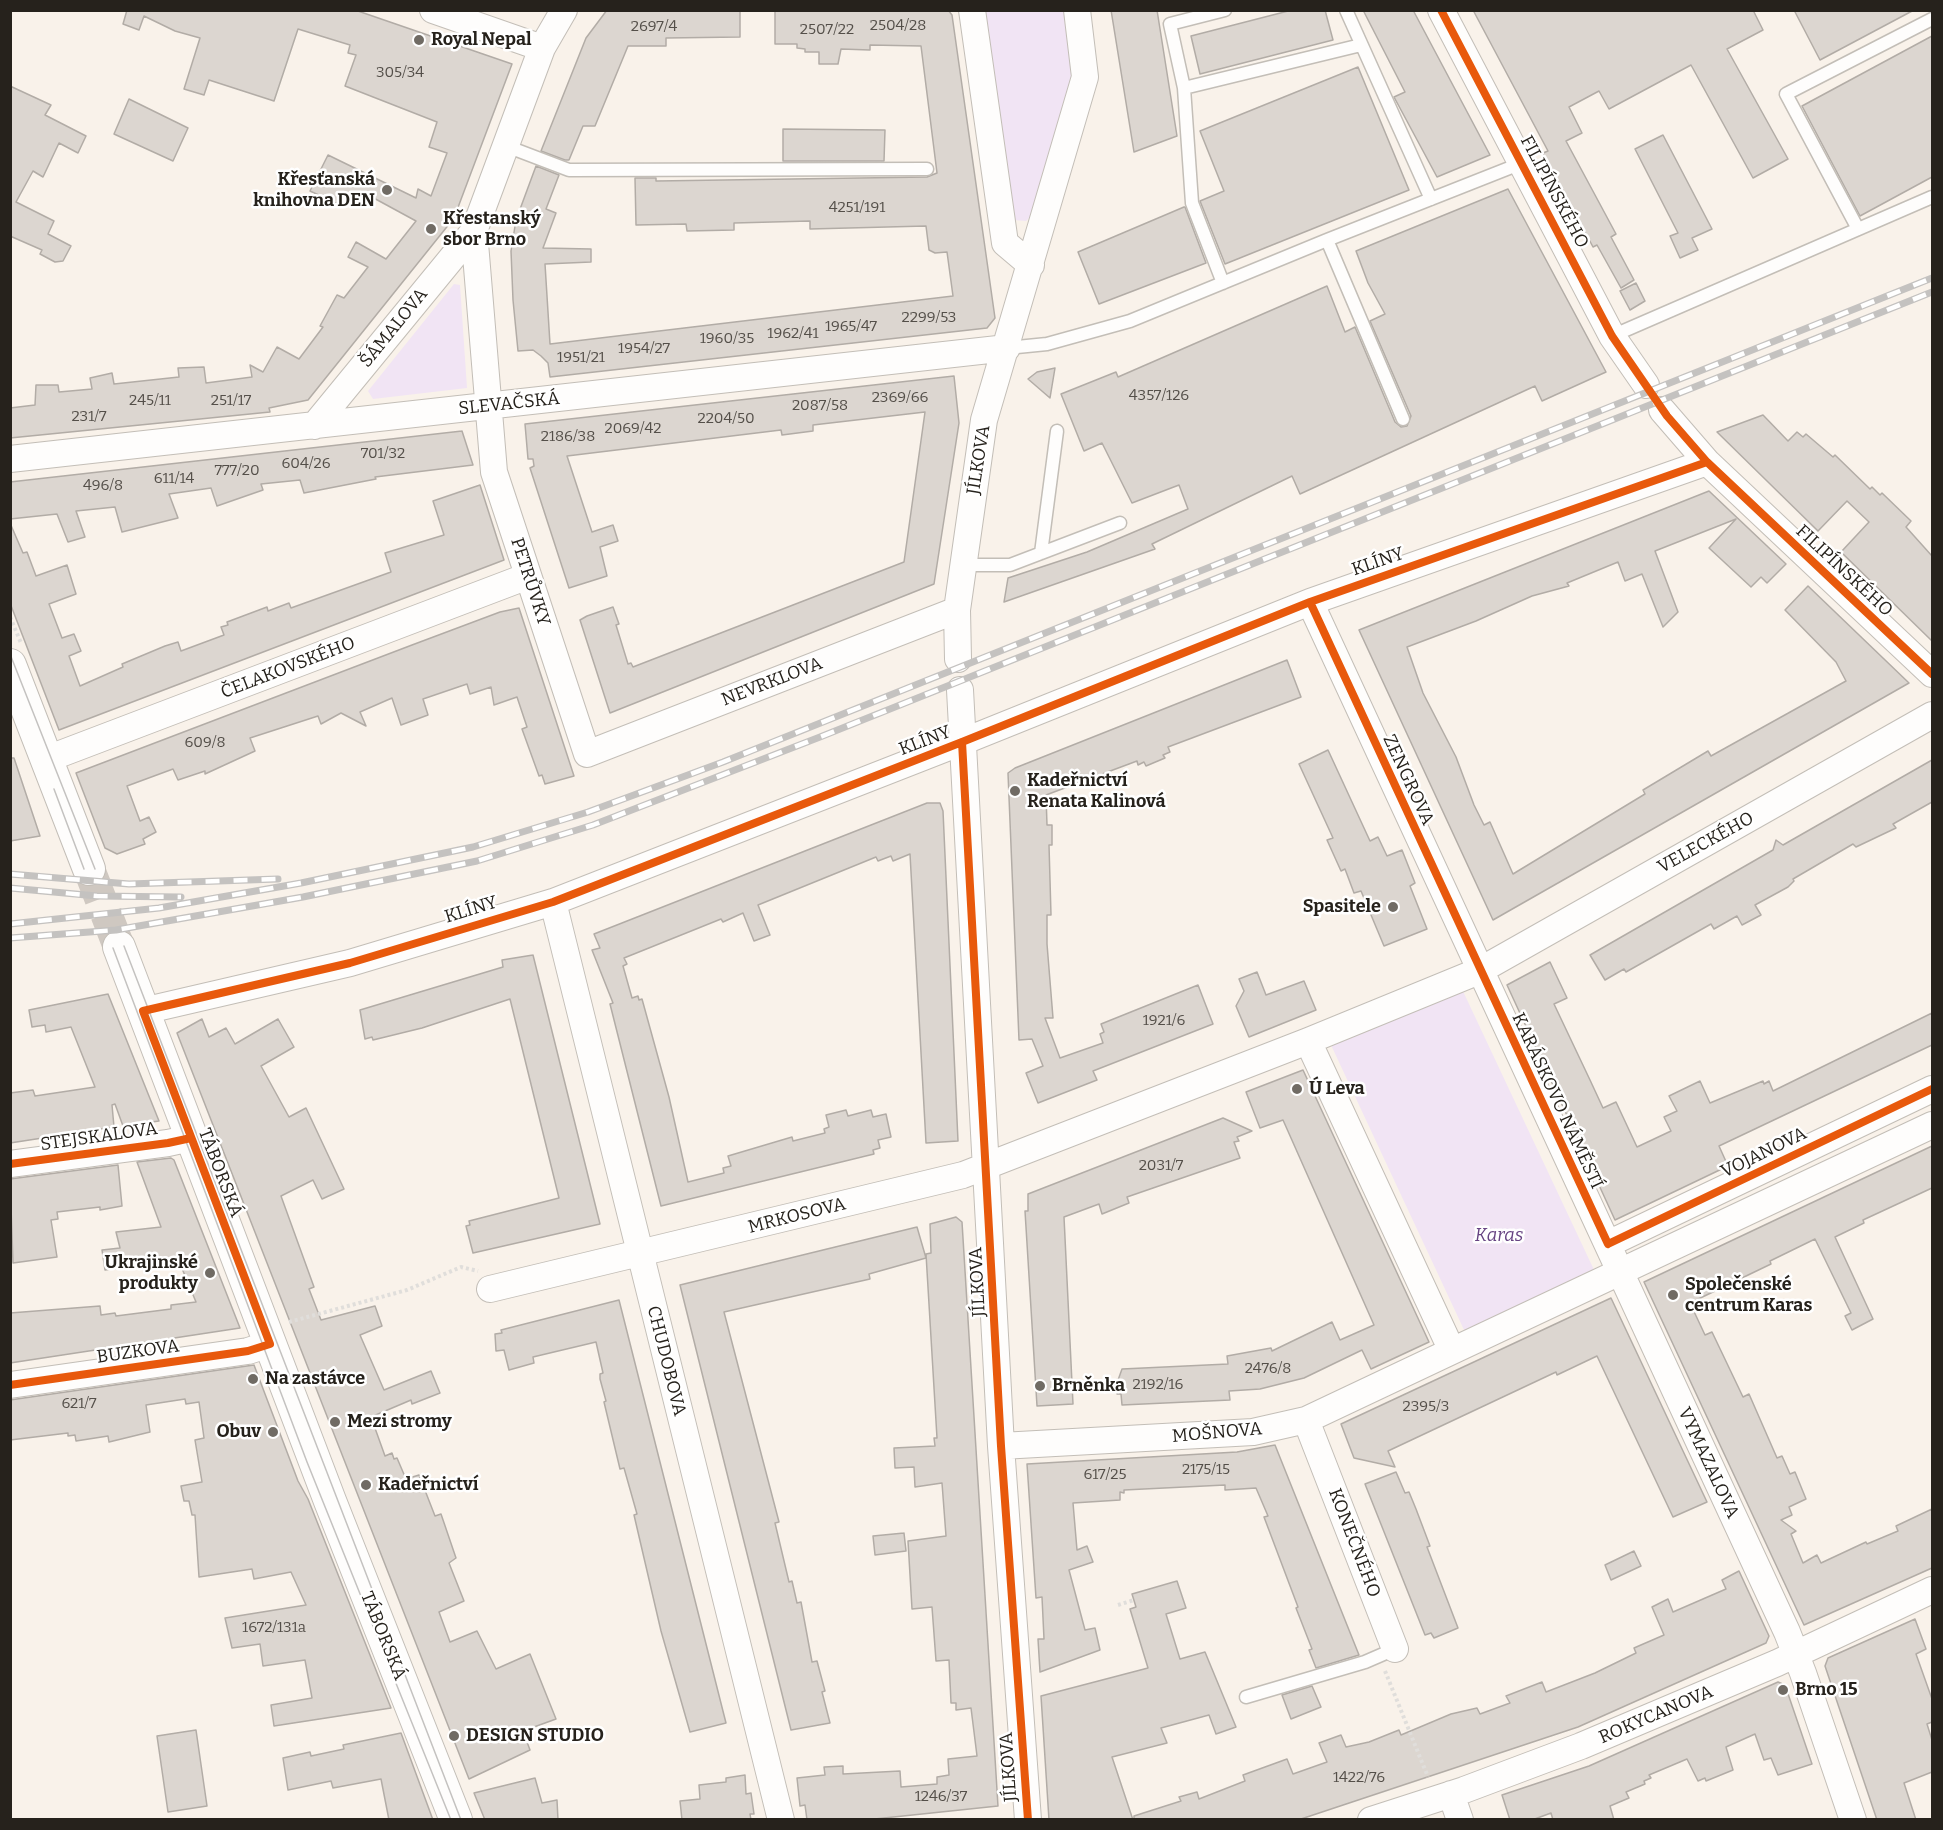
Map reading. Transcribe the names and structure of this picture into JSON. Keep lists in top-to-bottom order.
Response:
{
  "streets": {
    "street": [
      "FILIPÍNSKÉHO",
      "ŠÁMALOVA",
      "SLEVAČSKÁ",
      "JÍLKOVA",
      "KLÍNY",
      "PETRŮVKY",
      "ČELAKOVSKÉHO",
      "NEVRKLOVA",
      "ZENGROVA",
      "VELECKÉHO",
      "KARÁSKOVO NÁMĚSTÍ",
      "STEJSKALOVA",
      "VOJANOVA",
      "TÁBORSKÁ",
      "MRKOSOVA",
      "BUZKOVA",
      "CHUDOBOVA",
      "MOŠNOVA",
      "VYMAZALOVA",
      "KONEČNÉHO",
      "ROKYCANOVA"
    ]
  },
  "crossings": [
    ["FILIPÍNSKÉHO", "KLÍNY"],
    ["ŠÁMALOVA", "SLEVAČSKÁ"],
    ["ŠÁMALOVA", "PETRŮVKY"],
    ["SLEVAČSKÁ", "JÍLKOVA"],
    ["SLEVAČSKÁ", "PETRŮVKY"],
    ["JÍLKOVA", "KLÍNY"],
    ["JÍLKOVA", "NEVRKLOVA"],
    ["JÍLKOVA", "MRKOSOVA"],
    ["JÍLKOVA", "MOŠNOVA"],
    ["KLÍNY", "ZENGROVA"],
    ["KLÍNY", "TÁBORSKÁ"],
    ["KLÍNY", "CHUDOBOVA"],
    ["PETRŮVKY", "ČELAKOVSKÉHO"],
    ["PETRŮVKY", "NEVRKLOVA"],
    ["ZENGROVA", "VELECKÉHO"],
    ["ZENGROVA", "KARÁSKOVO NÁMĚSTÍ"],
    ["VELECKÉHO", "KARÁSKOVO NÁMĚSTÍ"],
    ["KARÁSKOVO NÁMĚSTÍ", "VOJANOVA"],
    ["KARÁSKOVO NÁMĚSTÍ", "VYMAZALOVA"],
    ["STEJSKALOVA", "TÁBORSKÁ"],
    ["TÁBORSKÁ", "BUZKOVA"],
    ["MRKOSOVA", "CHUDOBOVA"],
    ["MOŠNOVA", "KONEČNÉHO"],
    ["VYMAZALOVA", "ROKYCANOVA"]
  ],
  "parks": ["Karas"],
  "places": [
    "Royal Nepal",
    "Křesťanská knihovna DEN",
    "Křestanský sbor Brno",
    "Kadeřnictví Renata Kalinová",
    "Spasitele",
    "Ú Leva",
    "Ukrajinské produkty",
    "Společenské centrum Karas",
    "Na zastávce",
    "Brněnka",
    "Mezi stromy",
    "Obuv",
    "Kadeřnictví",
    "Brno 15",
    "DESIGN STUDIO"
  ],
  "house_numbers": [
    "2504/28",
    "2697/4",
    "2507/22",
    "305/34",
    "4251/191",
    "2299/53",
    "1965/47",
    "1962/41",
    "1960/35",
    "1954/27",
    "1951/21",
    "4357/126",
    "2369/66",
    "245/11",
    "251/17",
    "2087/58",
    "231/7",
    "2204/50",
    "2069/42",
    "2186/38",
    "701/32",
    "604/26",
    "777/20",
    "611/14",
    "496/8",
    "609/8",
    "1921/6",
    "2031/7",
    "2476/8",
    "2192/16",
    "621/7",
    "2395/3",
    "2175/15",
    "617/25",
    "1672/131a",
    "1422/76",
    "1246/37"
  ]
}
